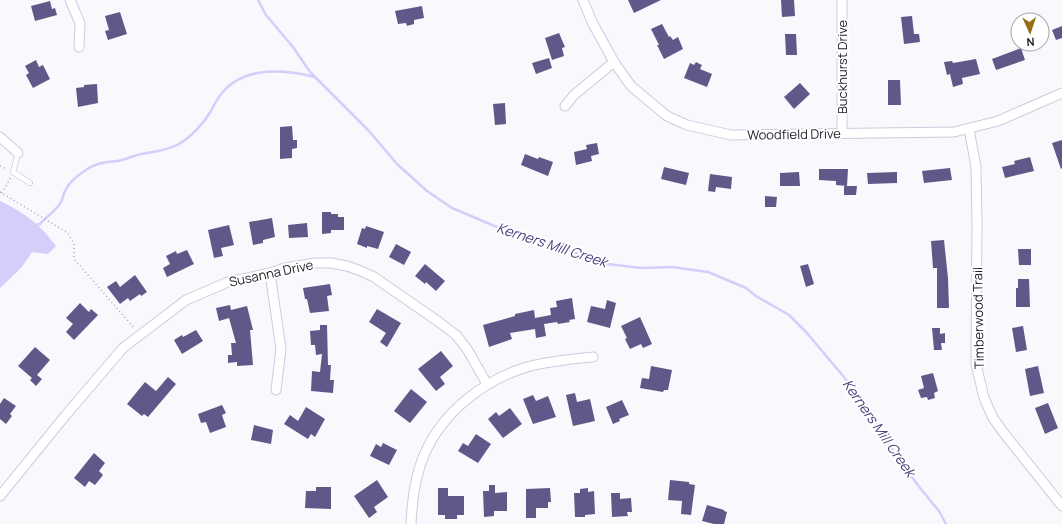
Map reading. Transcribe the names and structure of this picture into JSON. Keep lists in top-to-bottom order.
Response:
{
  "streets": {
    "street": [
      "Buckhurst Drive",
      "Woodfield Drive",
      "Susanna Drive",
      "Timberwood Trail"
    ]
  },
  "crossings": [
    ["Buckhurst Drive", "Woodfield Drive"],
    ["Woodfield Drive", "Timberwood Trail"]
  ],
  "water": ["Kerners Mill Creek"],
  "north": "bottom"
}
